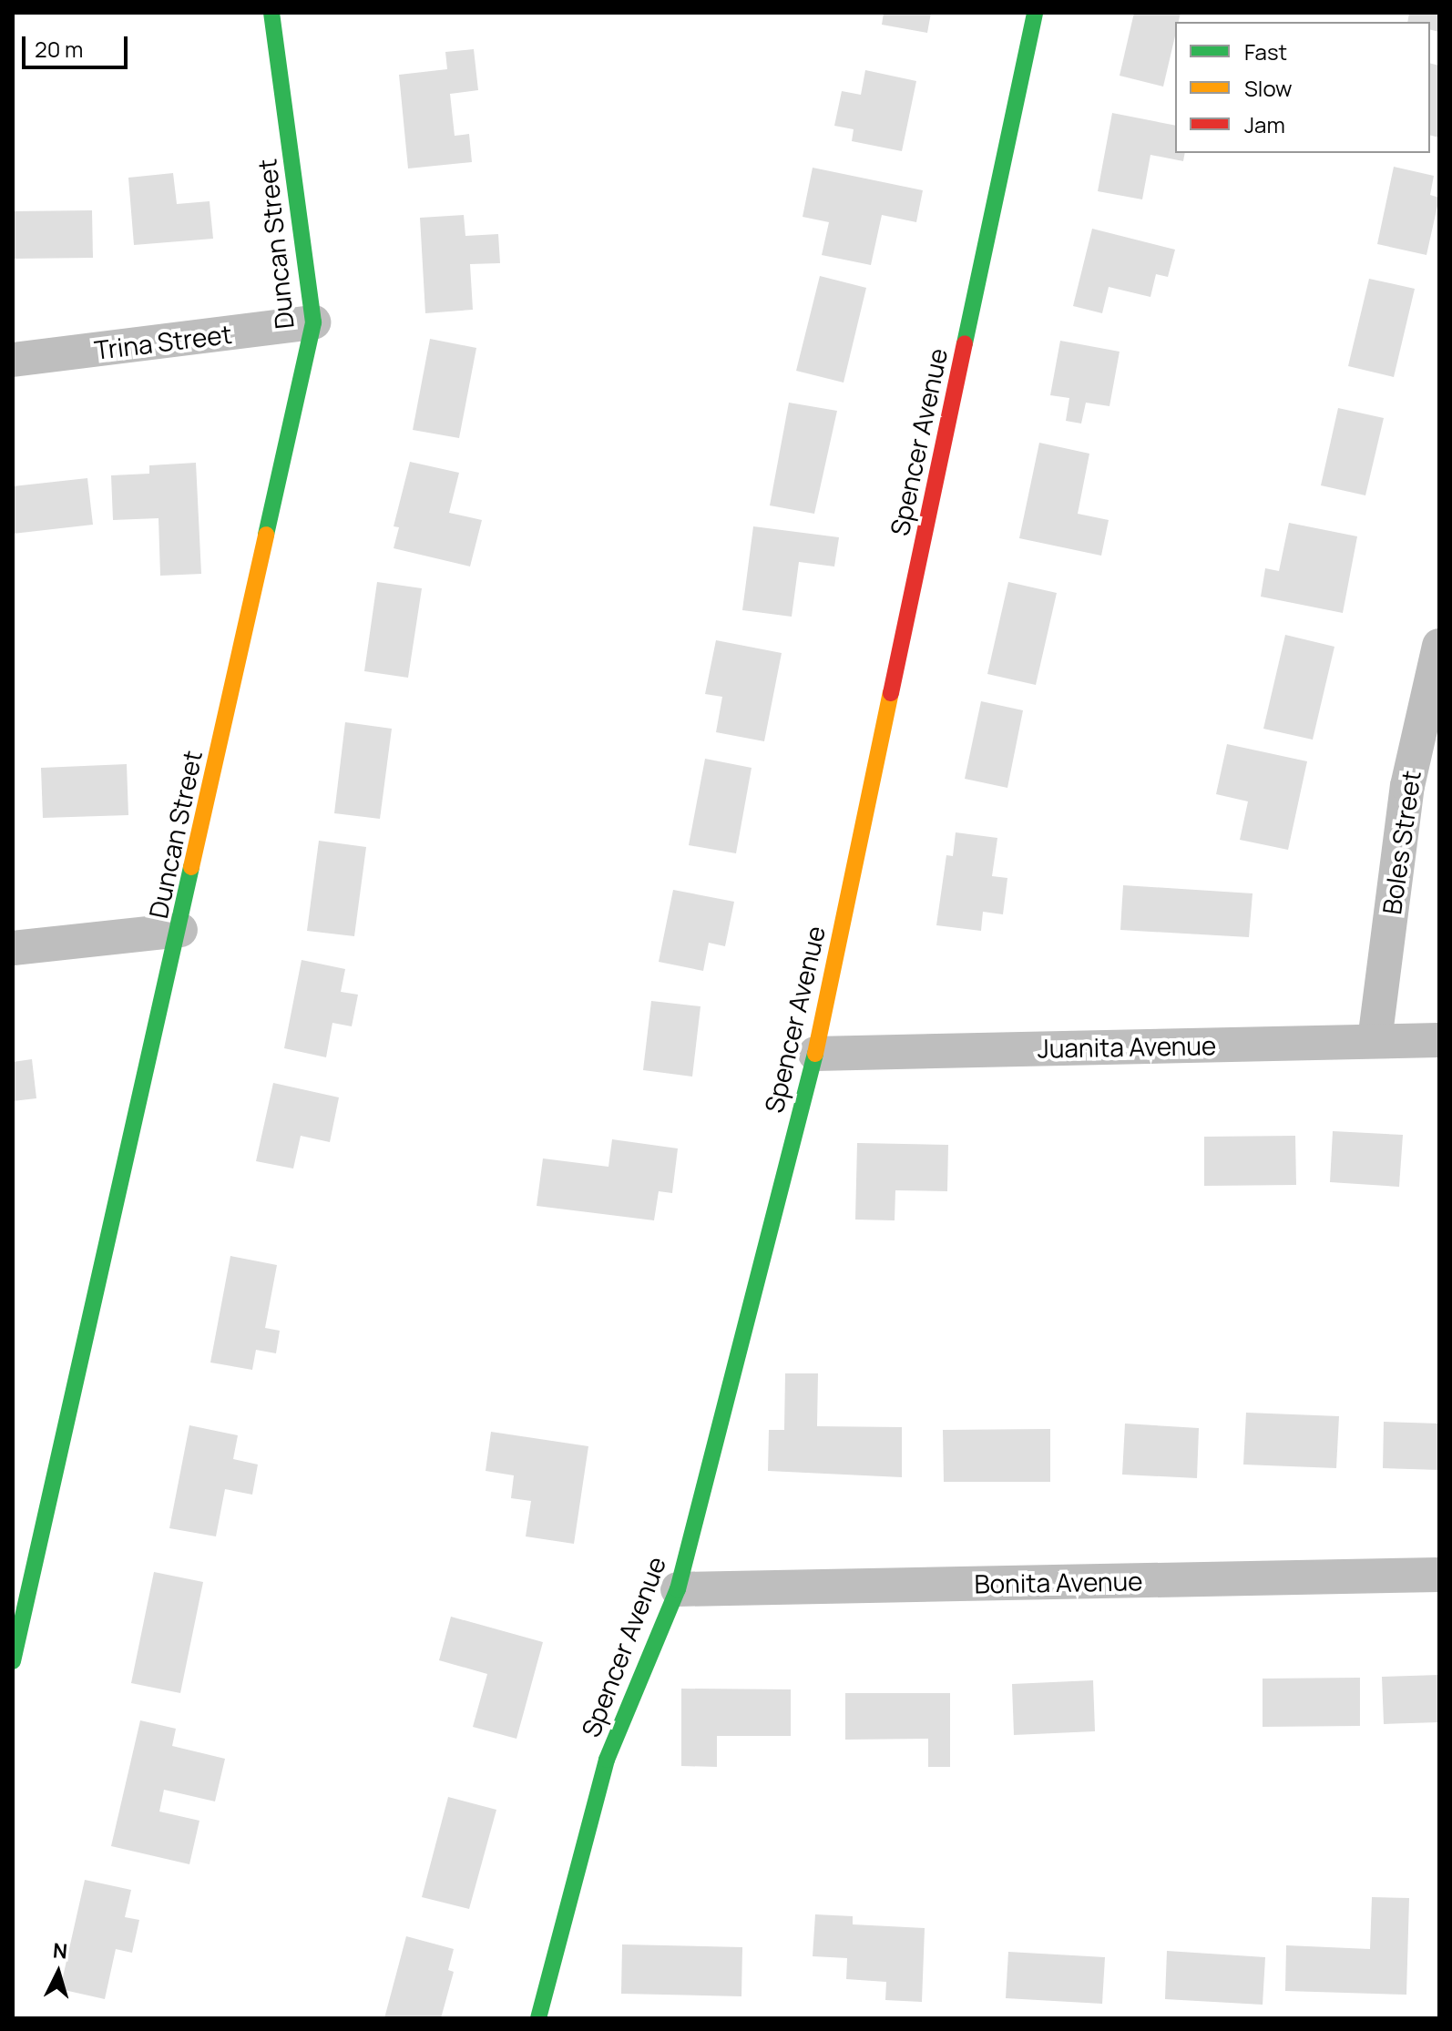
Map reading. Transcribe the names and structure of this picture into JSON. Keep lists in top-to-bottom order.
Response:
{
  "streets": {
    "street": [
      "Duncan Street",
      "Trina Street",
      "Spencer Avenue",
      "Boles Street",
      "Juanita Avenue",
      "Bonita Avenue"
    ]
  },
  "crossings": [
    ["Duncan Street", "Trina Street"],
    ["Spencer Avenue", "Juanita Avenue"],
    ["Spencer Avenue", "Bonita Avenue"],
    ["Boles Street", "Juanita Avenue"]
  ],
  "legend": ["Fast", "Slow", "Jam"],
  "scale_bar": "20 m",
  "north": "top"
}
